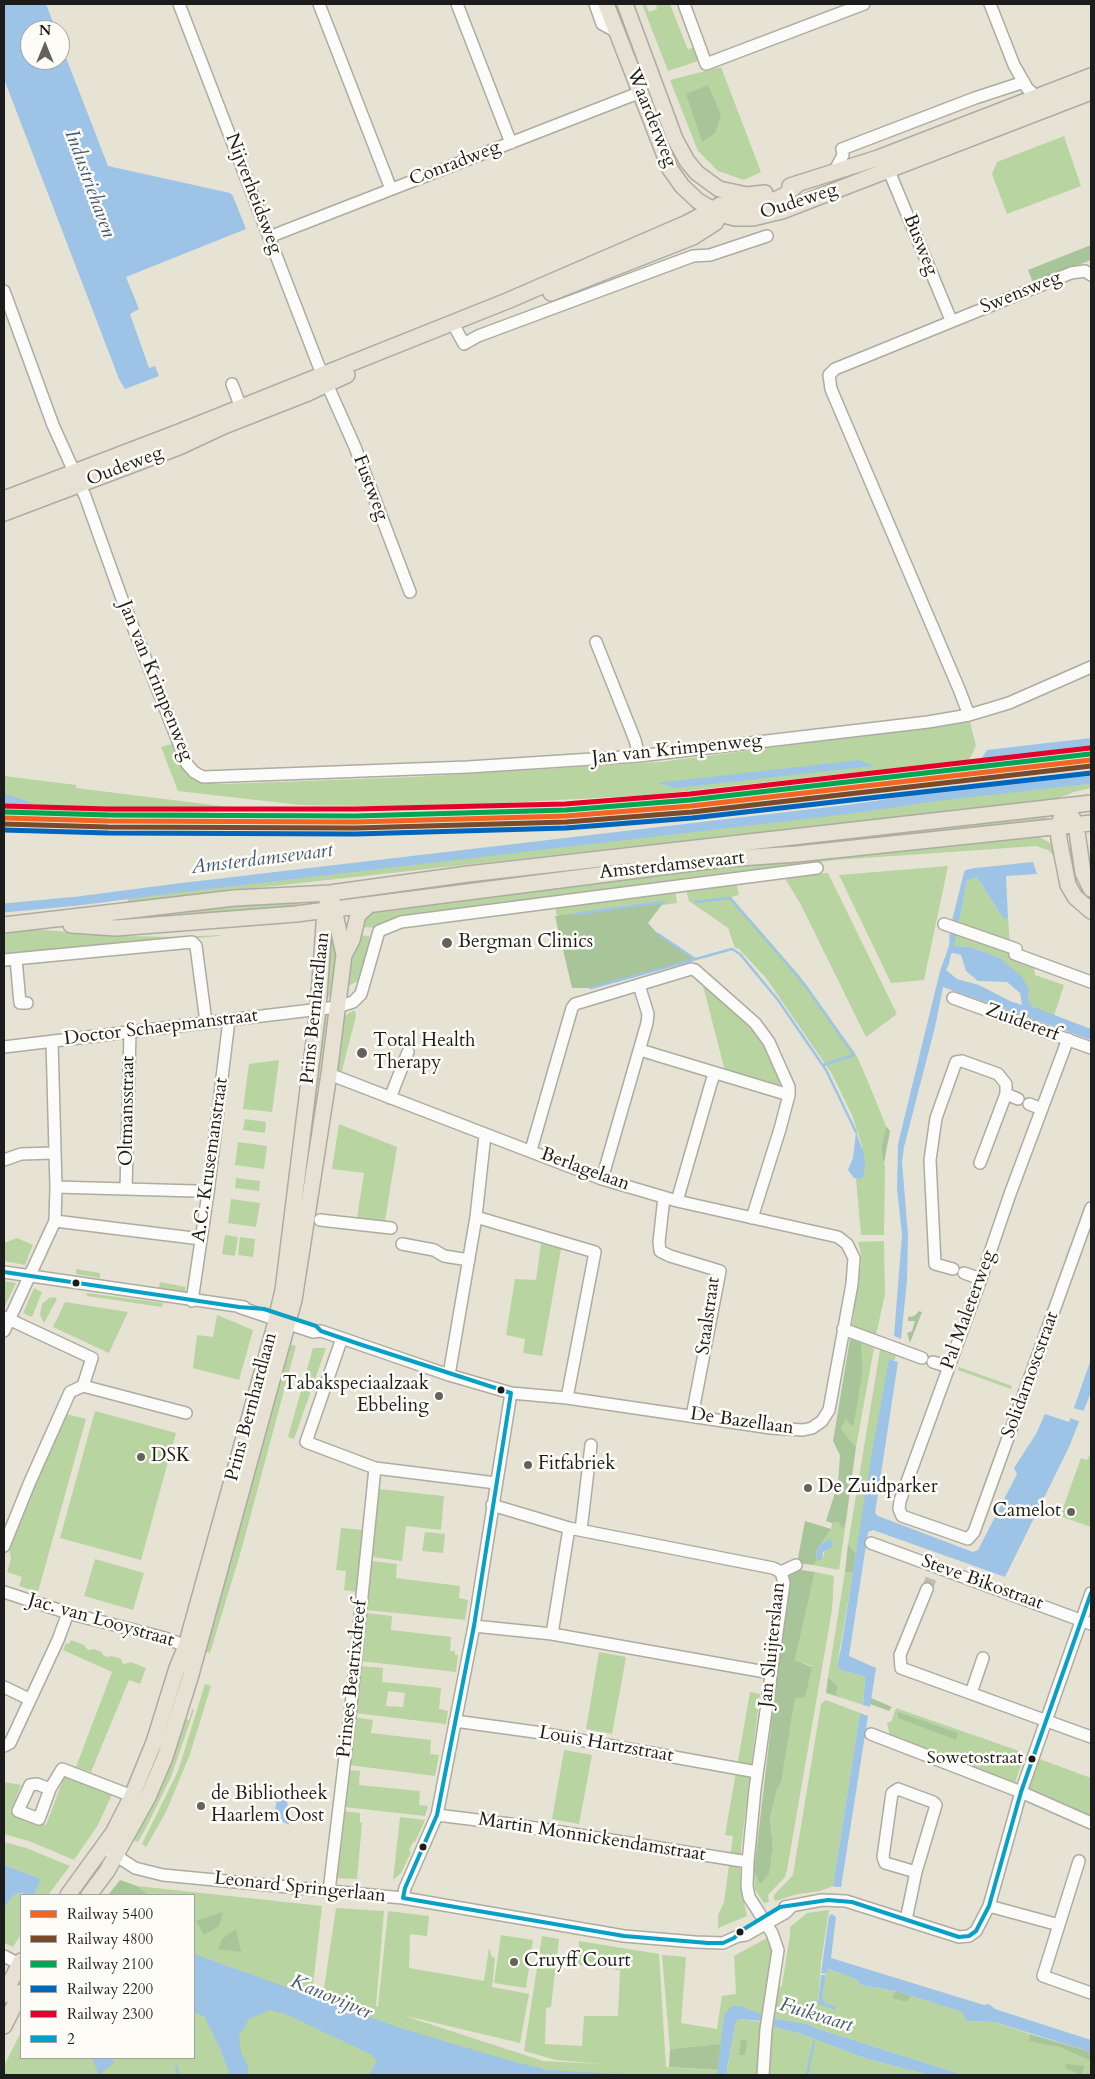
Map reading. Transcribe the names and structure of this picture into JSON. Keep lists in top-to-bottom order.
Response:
{
  "streets": {
    "main road": [
      "Waarderweg",
      "Oudeweg",
      "Amsterdamsevaart",
      "Prins Bernhardlaan"
    ],
    "street": [
      "Conradweg",
      "Nijverheidsweg",
      "Busweg",
      "Swensweg",
      "Fustweg",
      "Jan van Krimpenweg",
      "Zuidererf",
      "Doctor Schaepmanstraat",
      "Oltmansstraat",
      "A.C. Krusemanstraat",
      "Berlagelaan",
      "Pal Maleterweg",
      "Staalstraat",
      "Solidarnoscstraat",
      "De Bazellaan",
      "Steve Bikostraat",
      "Jac. van Looystraat",
      "Jan Sluijterslaan",
      "Prinses Beatrixdreef",
      "Louis Hartzstraat",
      "Martin Monnickendamstraat",
      "Leonard Springerlaan"
    ]
  },
  "crossings": [
    ["Waarderweg", "Conradweg"],
    ["Waarderweg", "Oudeweg"],
    ["Conradweg", "Nijverheidsweg"],
    ["Nijverheidsweg", "Oudeweg"],
    ["Nijverheidsweg", "Fustweg"],
    ["Oudeweg", "Busweg"],
    ["Oudeweg", "Fustweg"],
    ["Oudeweg", "Jan van Krimpenweg"],
    ["Busweg", "Swensweg"],
    ["Amsterdamsevaart", "Prins Bernhardlaan"],
    ["Amsterdamsevaart", "Doctor Schaepmanstraat"],
    ["Prins Bernhardlaan", "Doctor Schaepmanstraat"],
    ["Prins Bernhardlaan", "Berlagelaan"],
    ["Prins Bernhardlaan", "Jac. van Looystraat"],
    ["Prins Bernhardlaan", "Leonard Springerlaan"],
    ["Zuidererf", "Pal Maleterweg"],
    ["Doctor Schaepmanstraat", "Oltmansstraat"],
    ["Doctor Schaepmanstraat", "A.C. Krusemanstraat"],
    ["Berlagelaan", "Staalstraat"],
    ["Berlagelaan", "De Bazellaan"],
    ["Pal Maleterweg", "Solidarnoscstraat"],
    ["Staalstraat", "De Bazellaan"],
    ["Jan Sluijterslaan", "Louis Hartzstraat"],
    ["Jan Sluijterslaan", "Martin Monnickendamstraat"],
    ["Jan Sluijterslaan", "Leonard Springerlaan"],
    ["Prinses Beatrixdreef", "Leonard Springerlaan"]
  ],
  "water": [
    "Industriehaven",
    "Amsterdamsevaart",
    "Kanovijver",
    "Fuikvaart"
  ],
  "places": [
    "Bergman Clinics",
    "Total Health Therapy",
    "Tabakspeciaalzaak Ebbeling",
    "DSK",
    "Fitfabriek",
    "De Zuidparker",
    "Camelot",
    "Sowetostraat",
    "de Bibliotheek Haarlem Oost",
    "Cruyff Court"
  ],
  "lines": [
    "rail line 2300",
    "rail line 2100",
    "rail line 5400",
    "rail line 4800",
    "rail line 2200",
    "transit line 2"
  ],
  "legend": [
    "Railway 5400",
    "Railway 4800",
    "Railway 2100",
    "Railway 2200",
    "Railway 2300",
    "2"
  ],
  "north": "top"
}
